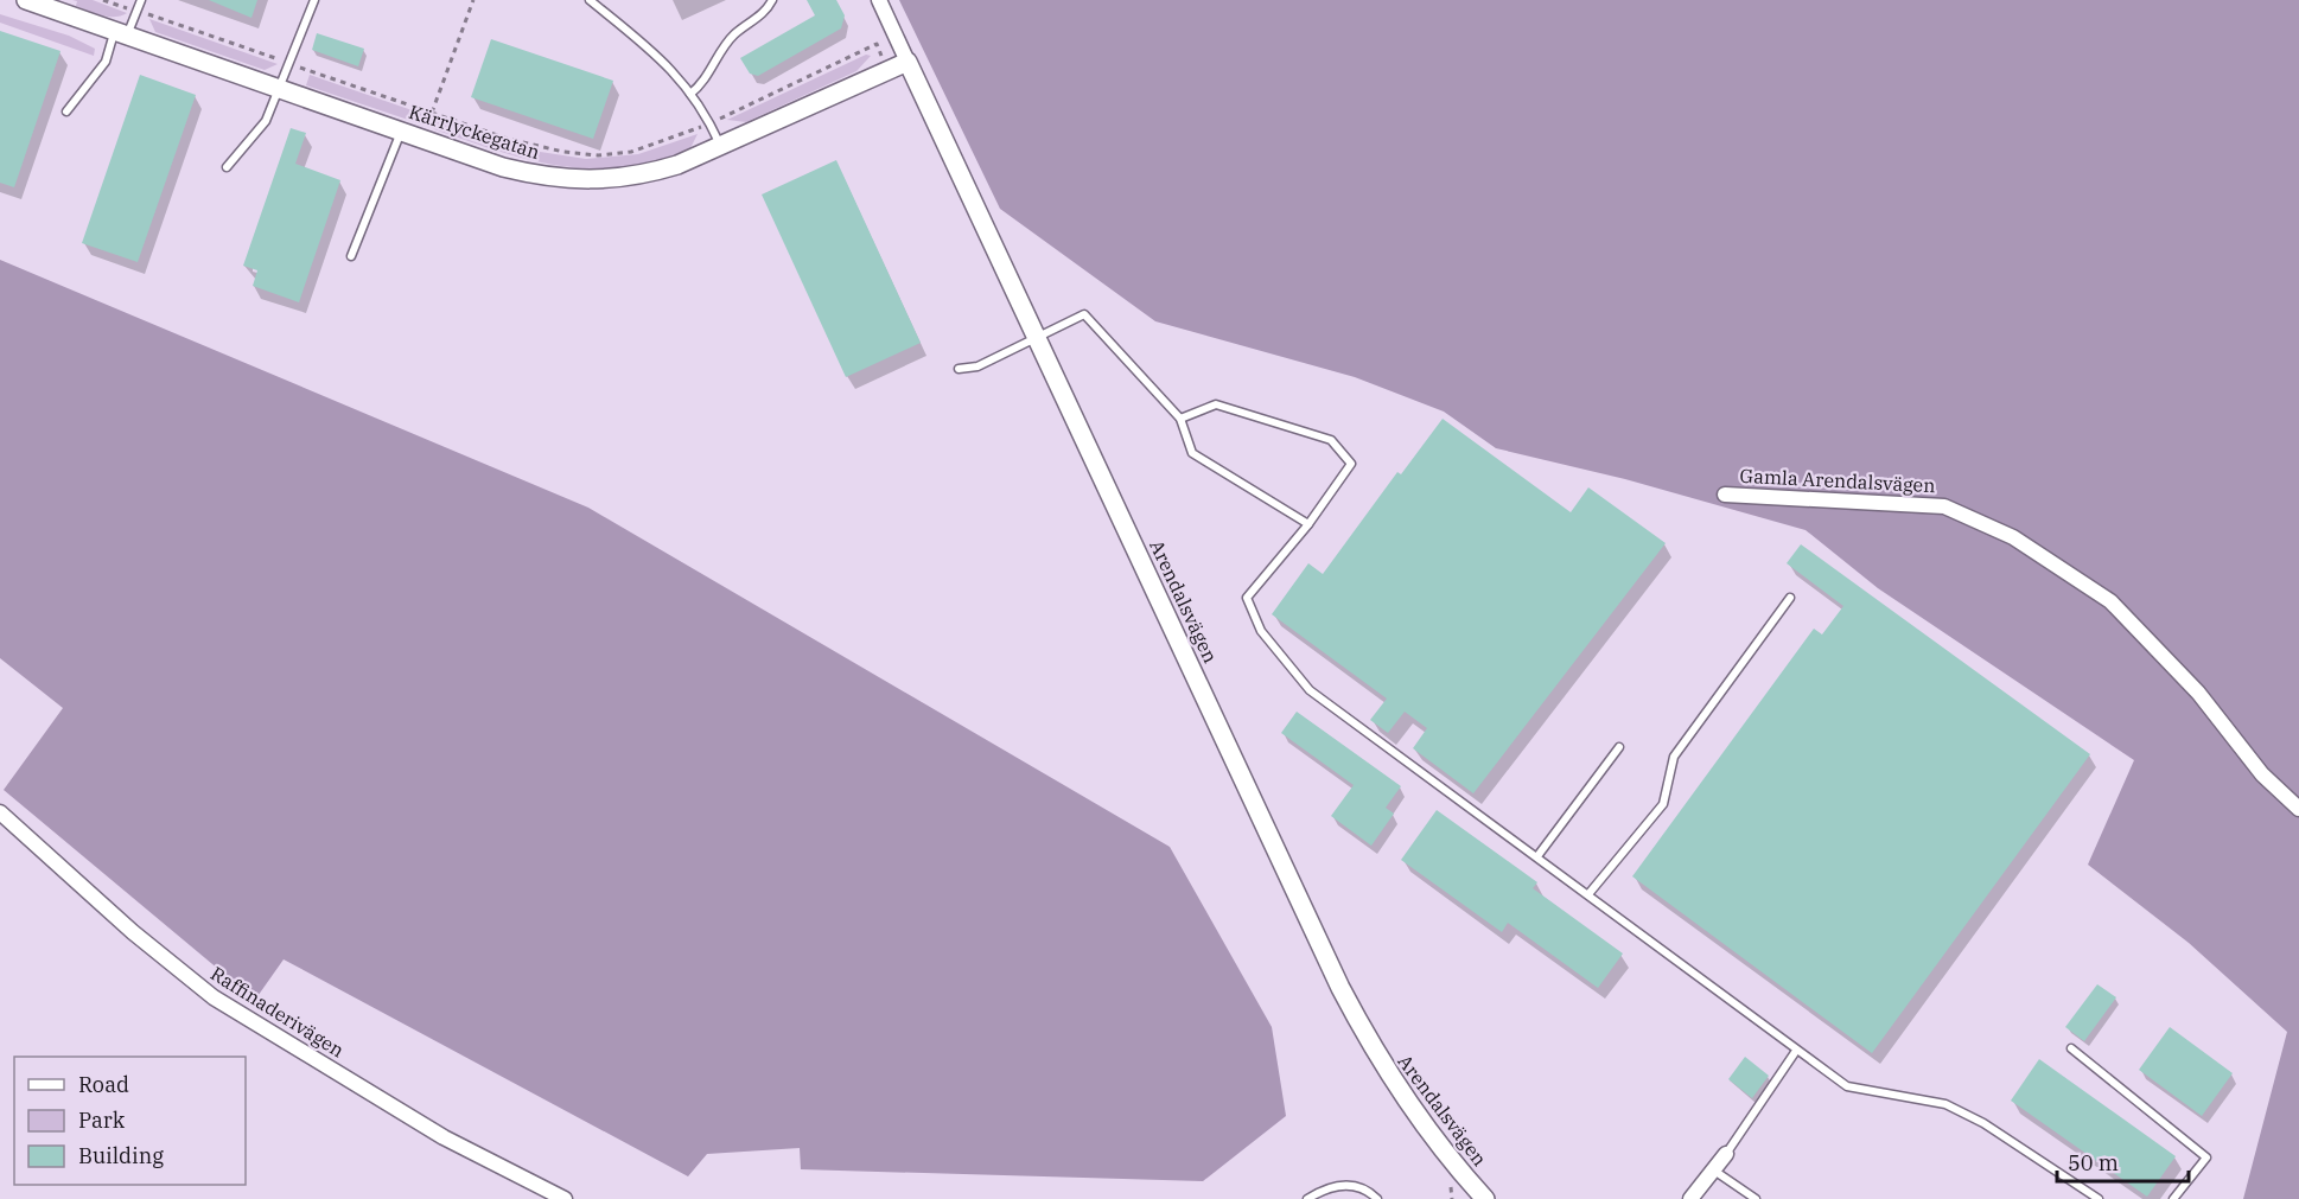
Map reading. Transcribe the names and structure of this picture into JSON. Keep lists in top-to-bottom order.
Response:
{
  "streets": {
    "street": [
      "Kärrlyckegatan",
      "Gamla Arendalsvägen",
      "Arendalsvägen",
      "Raffinaderivägen"
    ]
  },
  "crossings": [
    ["Kärrlyckegatan", "Arendalsvägen"]
  ],
  "legend": ["Road", "Park", "Building"],
  "scale_bar": "50 m"
}
